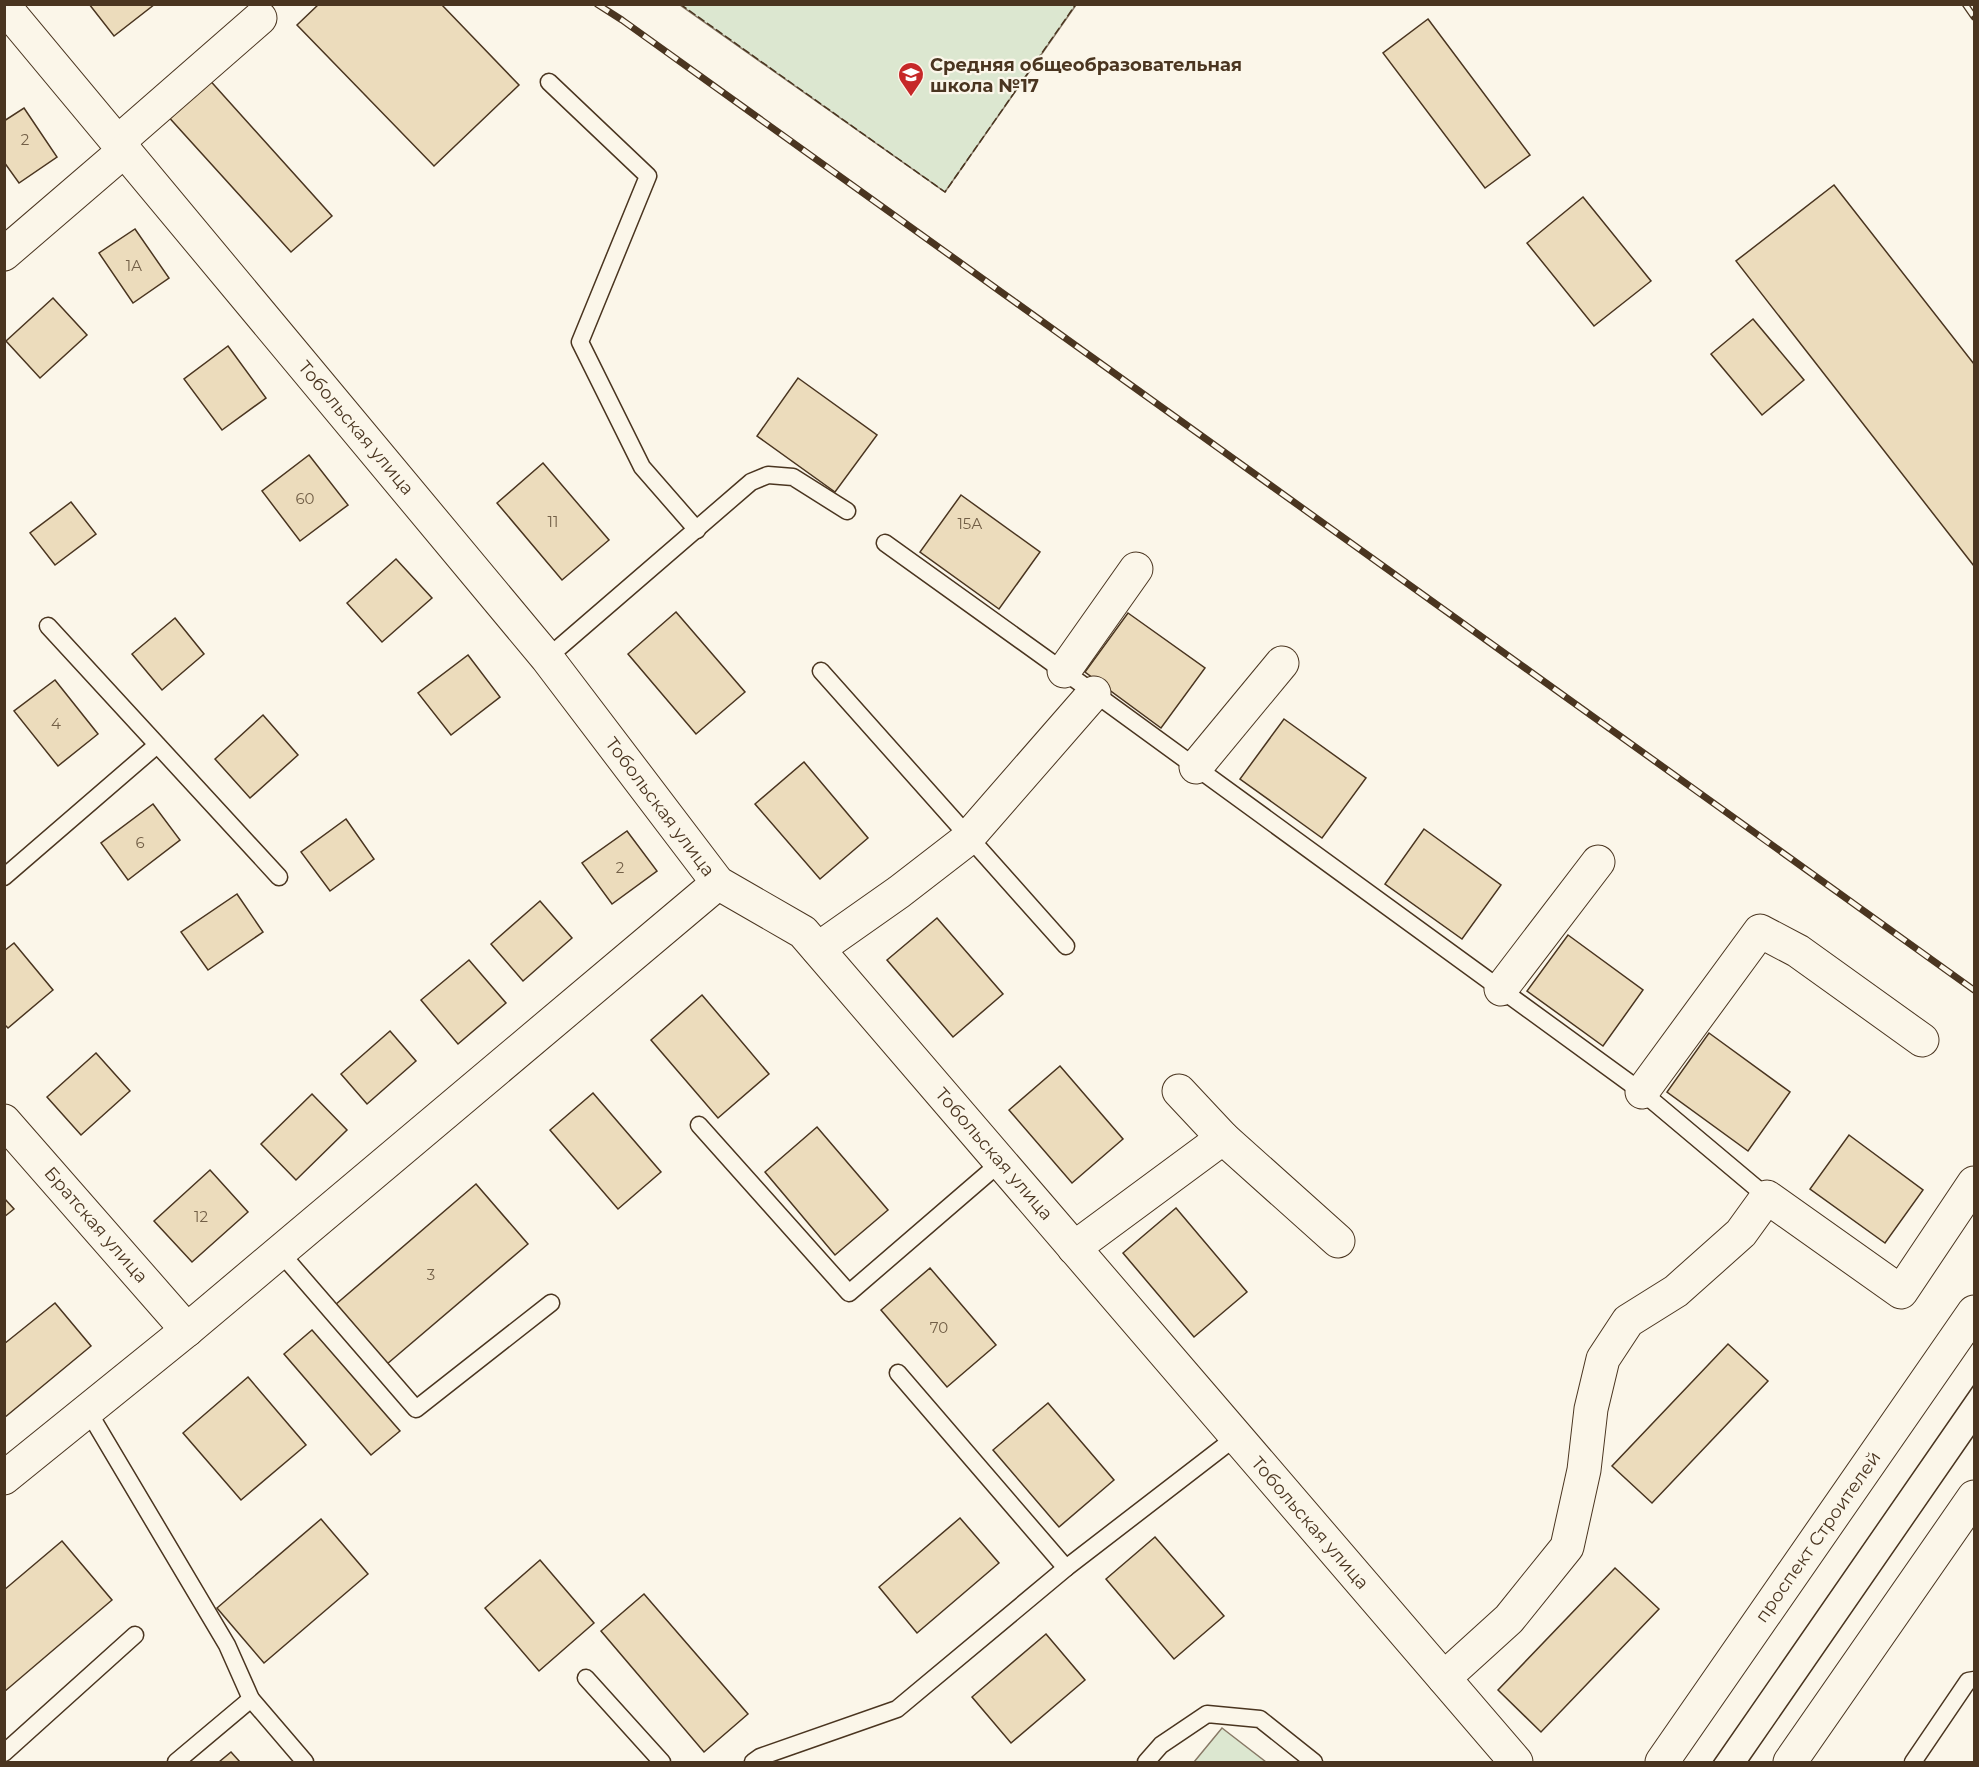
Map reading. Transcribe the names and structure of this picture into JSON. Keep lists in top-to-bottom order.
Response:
{
  "streets": {
    "street": ["Тобольская улица", "Братская улица", "проспект Строителей"]
  },
  "places": {
    "school or university": ["Средняя общеобразовательная школа №17"]
  },
  "house_numbers": [
    "2",
    "1А",
    "60",
    "11",
    "15А",
    "4",
    "6",
    "2",
    "12",
    "3",
    "70"
  ]
}
